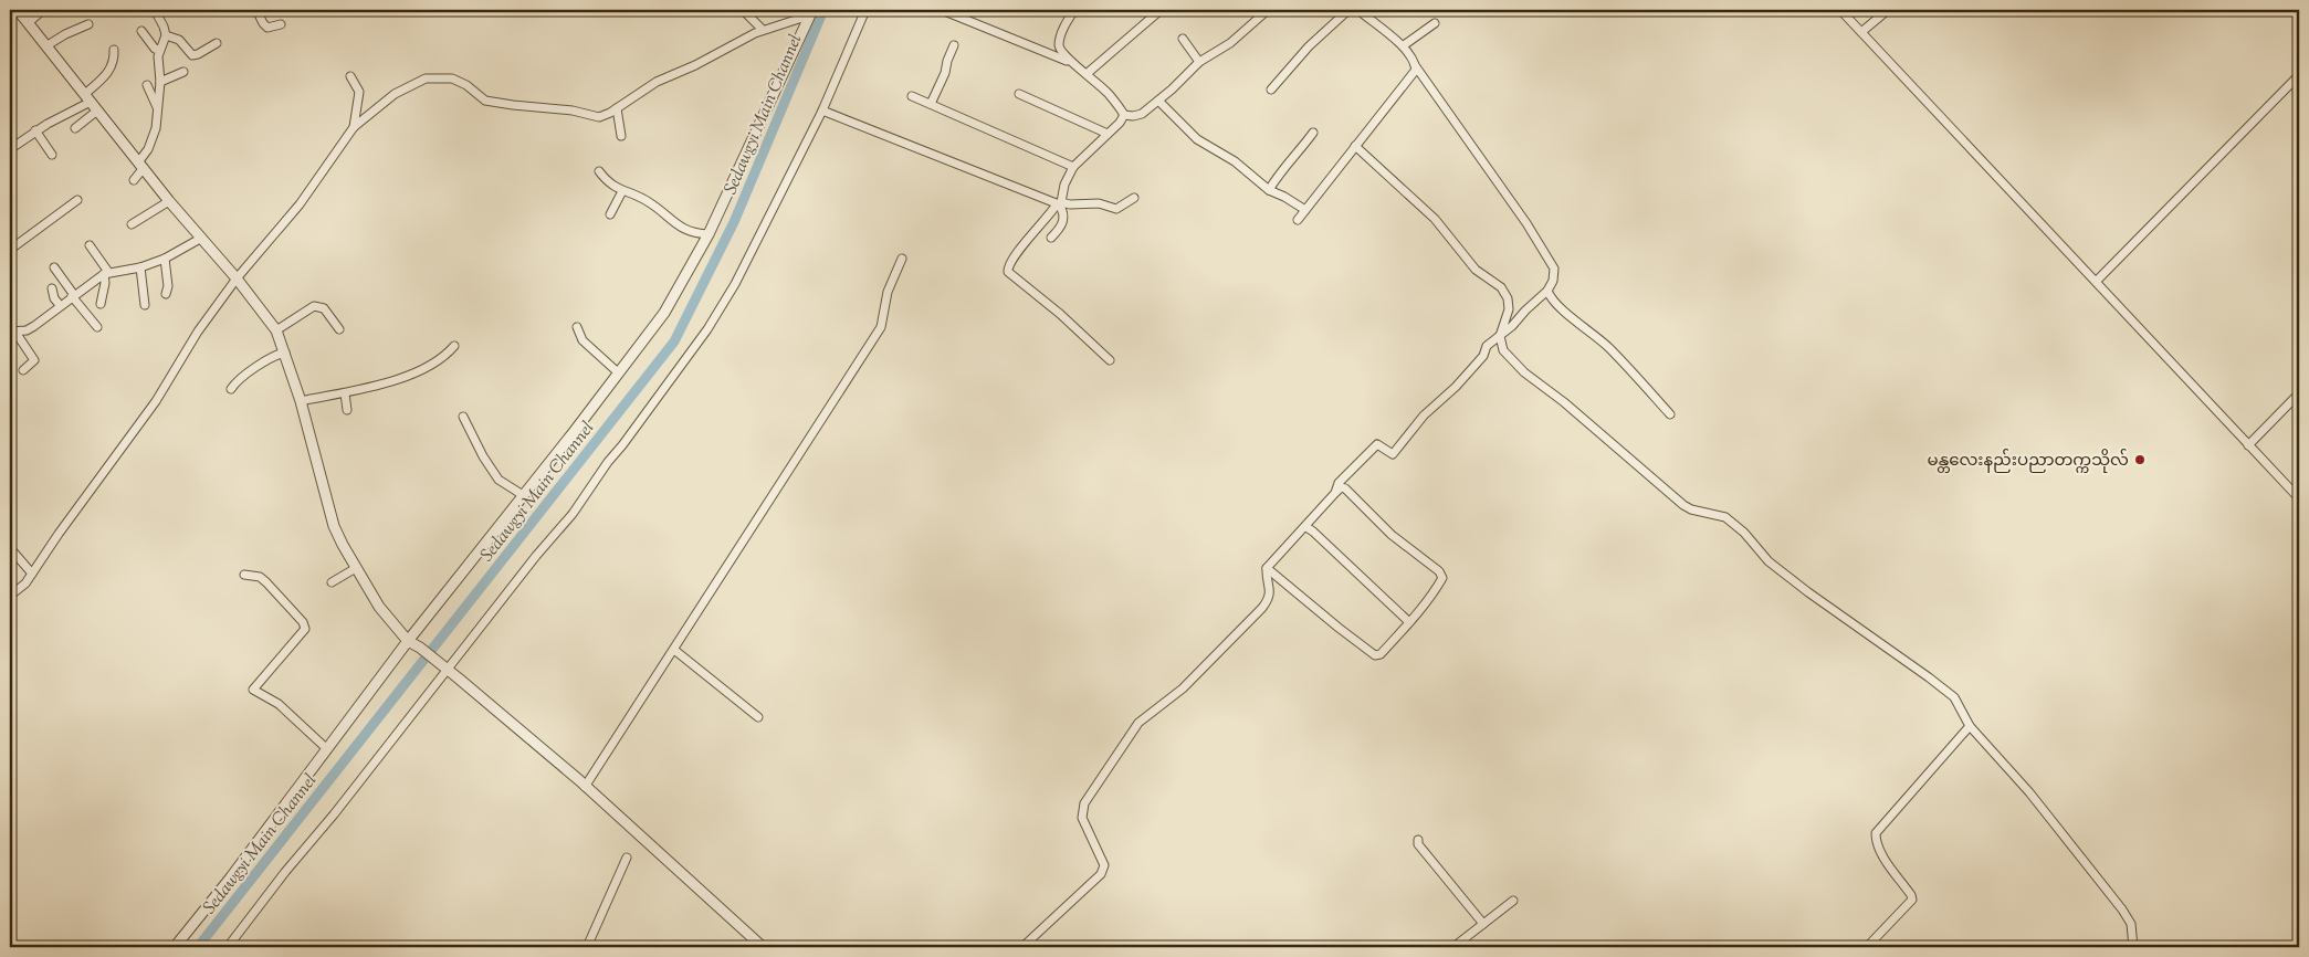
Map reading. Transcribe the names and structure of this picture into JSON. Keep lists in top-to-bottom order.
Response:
{
  "water": ["Sedawgyi Main Channel"],
  "places": ["မန္တလေးနည်းပညာတက္ကသိုလ်"]
}
